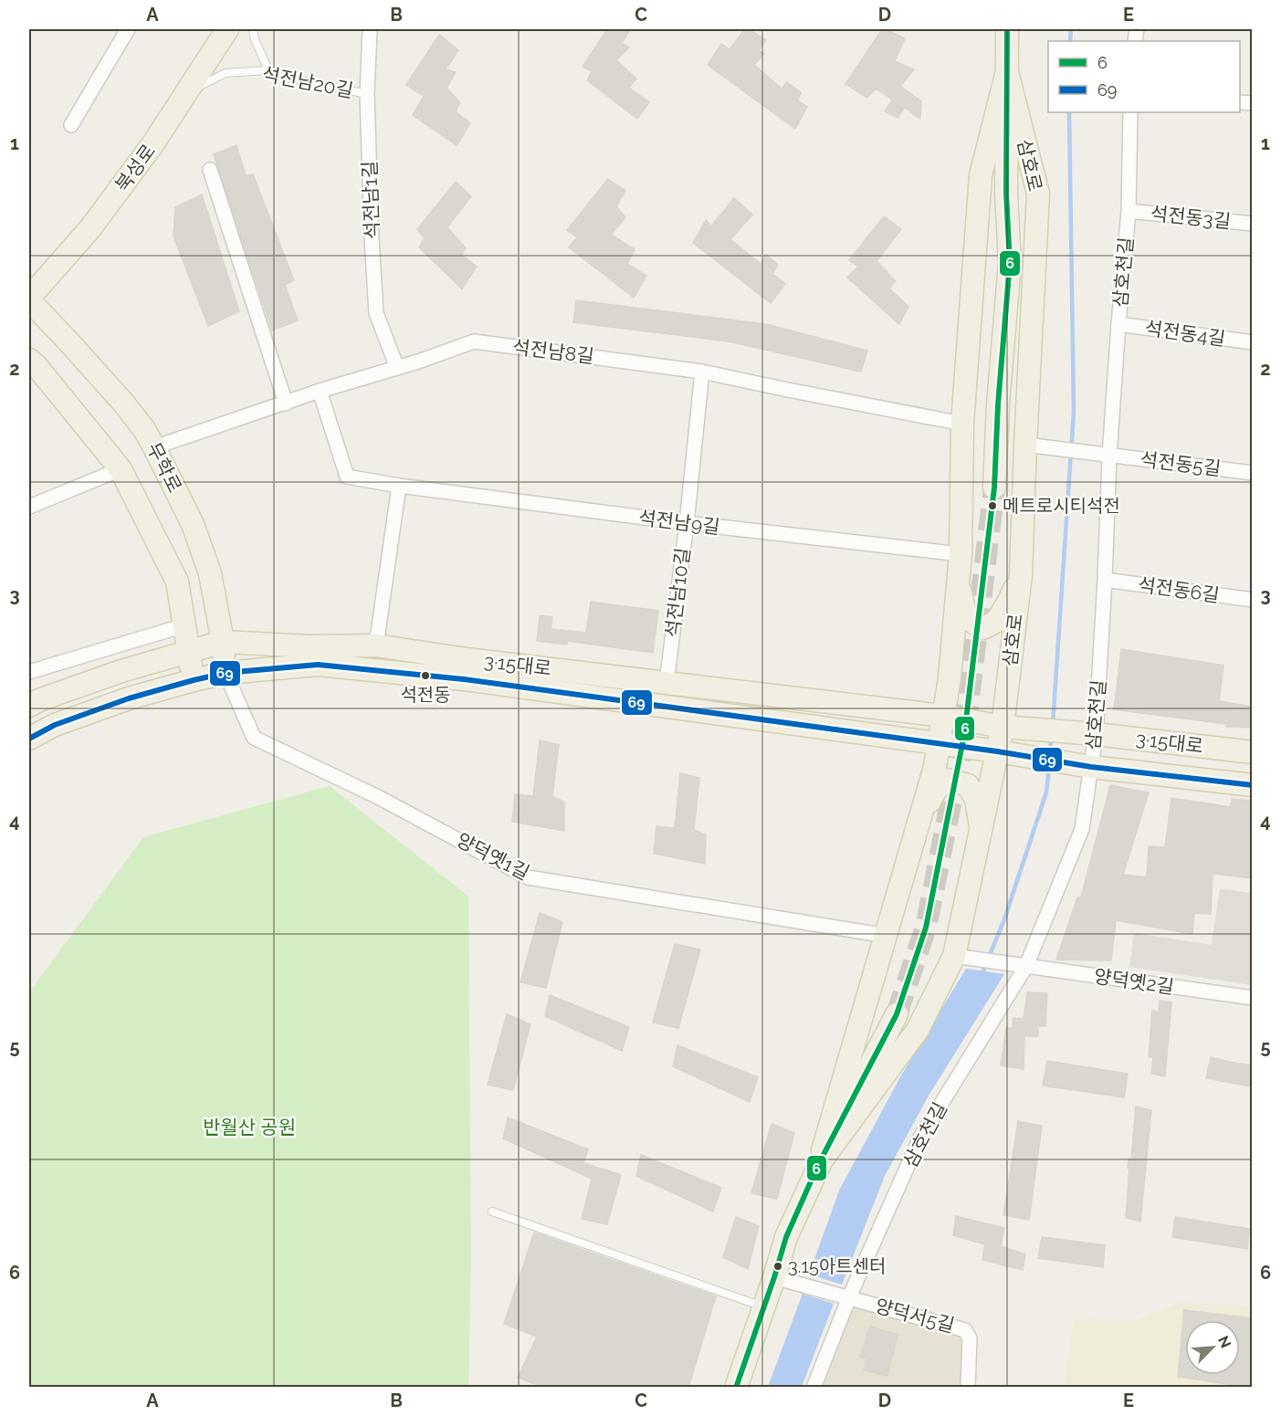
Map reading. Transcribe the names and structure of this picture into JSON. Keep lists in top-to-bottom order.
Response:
{
  "streets": {
    "main road": [
      "삼호로",
      "북성로",
      "무학로",
      "3·15대로"
    ],
    "street": [
      "석전남1길",
      "석전동3길",
      "삼호천길",
      "석전동4길",
      "석전남8길",
      "석전동5길",
      "석전남9길",
      "석전동6길",
      "석전남10길",
      "양덕옛1길",
      "양덕옛2길",
      "양덕서5길"
    ],
    "lane": ["석전남20길"]
  },
  "crossings": [
    ["석전남20길", "북성로"],
    ["석전남20길", "석전남1길"],
    ["삼호로", "석전남8길"],
    ["삼호로", "석전동5길"],
    ["삼호로", "석전남9길"],
    ["삼호로", "3·15대로"],
    ["삼호로", "양덕옛1길"],
    ["삼호로", "양덕옛2길"],
    ["삼호로", "양덕서5길"],
    ["북성로", "무학로"],
    ["석전남1길", "석전남8길"],
    ["석전동3길", "삼호천길"],
    ["삼호천길", "석전동4길"],
    ["삼호천길", "석전동5길"],
    ["삼호천길", "석전동6길"],
    ["삼호천길", "3·15대로"],
    ["삼호천길", "양덕옛2길"],
    ["삼호천길", "양덕서5길"],
    ["석전남8길", "무학로"],
    ["석전남8길", "석전남9길"],
    ["석전남8길", "석전남10길"],
    ["무학로", "3·15대로"],
    ["무학로", "양덕옛1길"],
    ["석전남9길", "석전남10길"],
    ["석전남10길", "3·15대로"],
    ["3·15대로", "양덕옛1길"]
  ],
  "parks": ["반월산 공원"],
  "places": ["메트로시티석전", "석전동", "3.15아트센터"],
  "lines": ["transit line 6", "transit line 69"],
  "legend": ["6", "69"],
  "north": "top right",
  "grid": {
    "columns": [
      "A",
      "B",
      "C",
      "D",
      "E"
    ],
    "rows": [
      "1",
      "2",
      "3",
      "4",
      "5",
      "6"
    ]
  }
}
